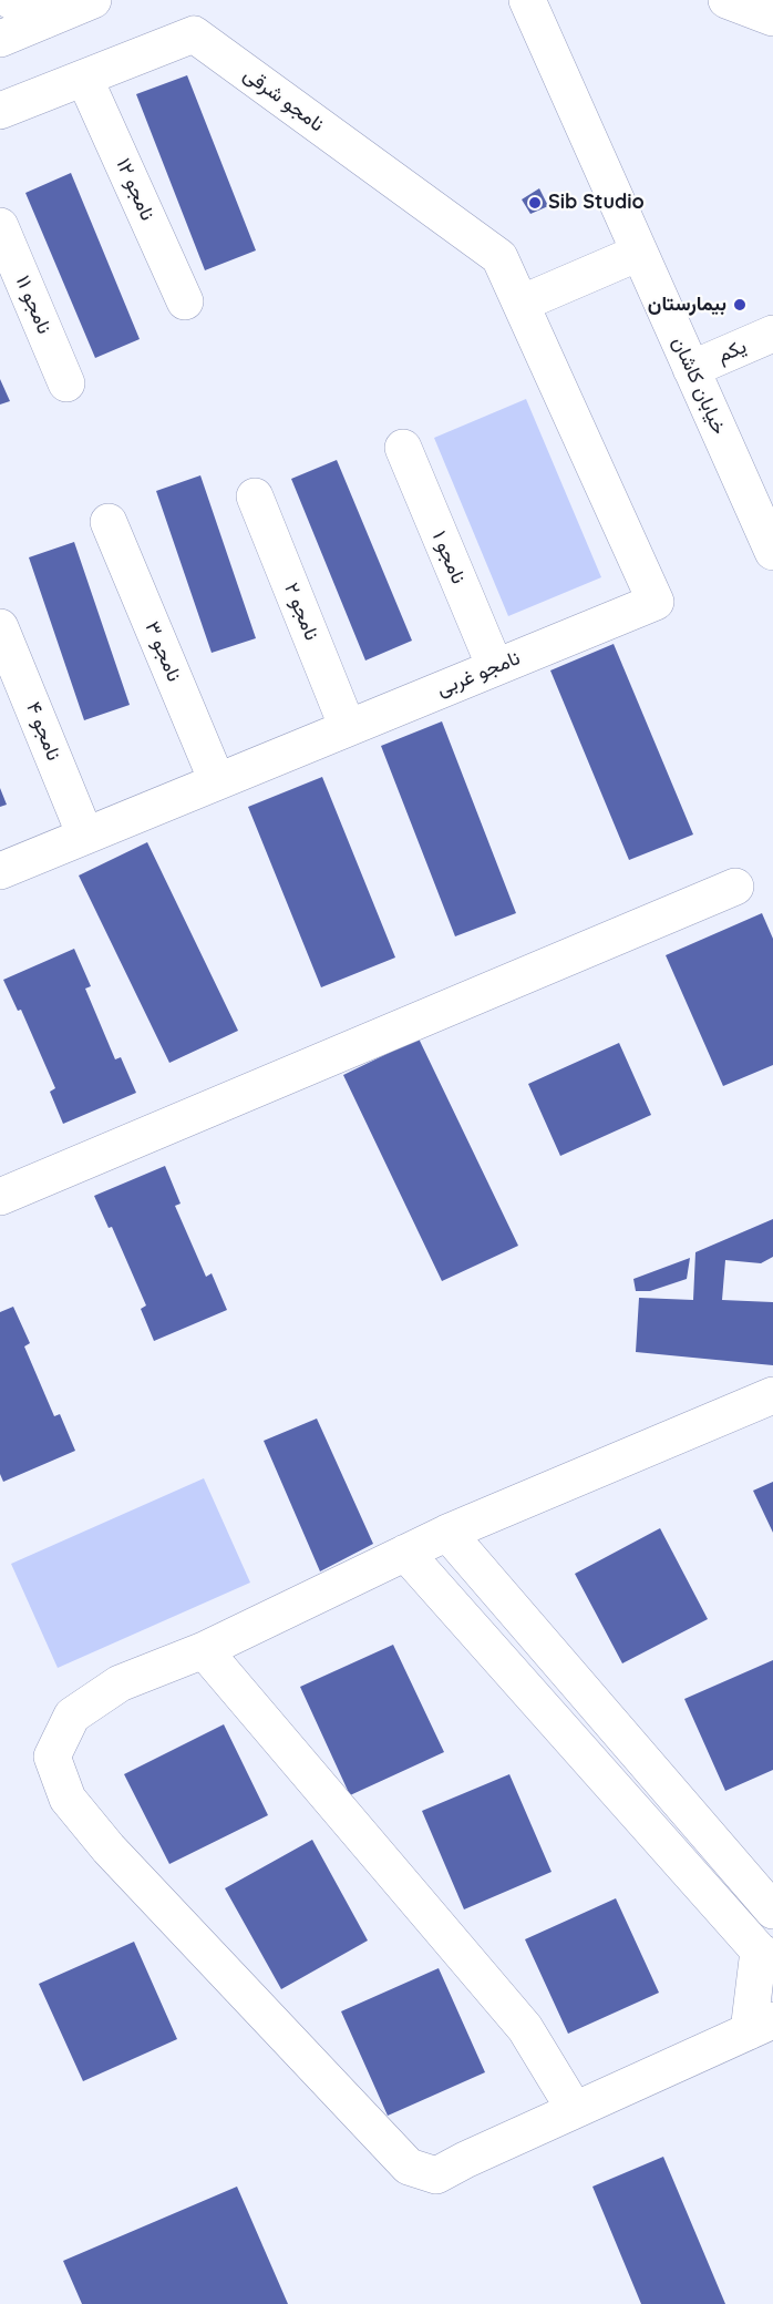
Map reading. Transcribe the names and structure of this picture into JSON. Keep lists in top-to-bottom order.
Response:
{
  "streets": {
    "street": [
      "نامجو شرقی",
      "نامجو ۱۲",
      "نامجو ۱۱",
      "یکم",
      "خیابان کاشان",
      "نامجو ۱",
      "نامجو ۲",
      "نامجو ۳",
      "نامجو غربی",
      "نامجو ۴"
    ]
  },
  "crossings": [
    ["نامجو شرقی", "نامجو ۱۲"],
    ["نامجو شرقی", "نامجو غربی"],
    ["یکم", "خیابان کاشان"],
    ["نامجو ۱", "نامجو غربی"],
    ["نامجو ۲", "نامجو غربی"],
    ["نامجو ۳", "نامجو غربی"],
    ["نامجو غربی", "نامجو ۴"]
  ],
  "places": ["Sib Studio", "بیمارستان"]
}
